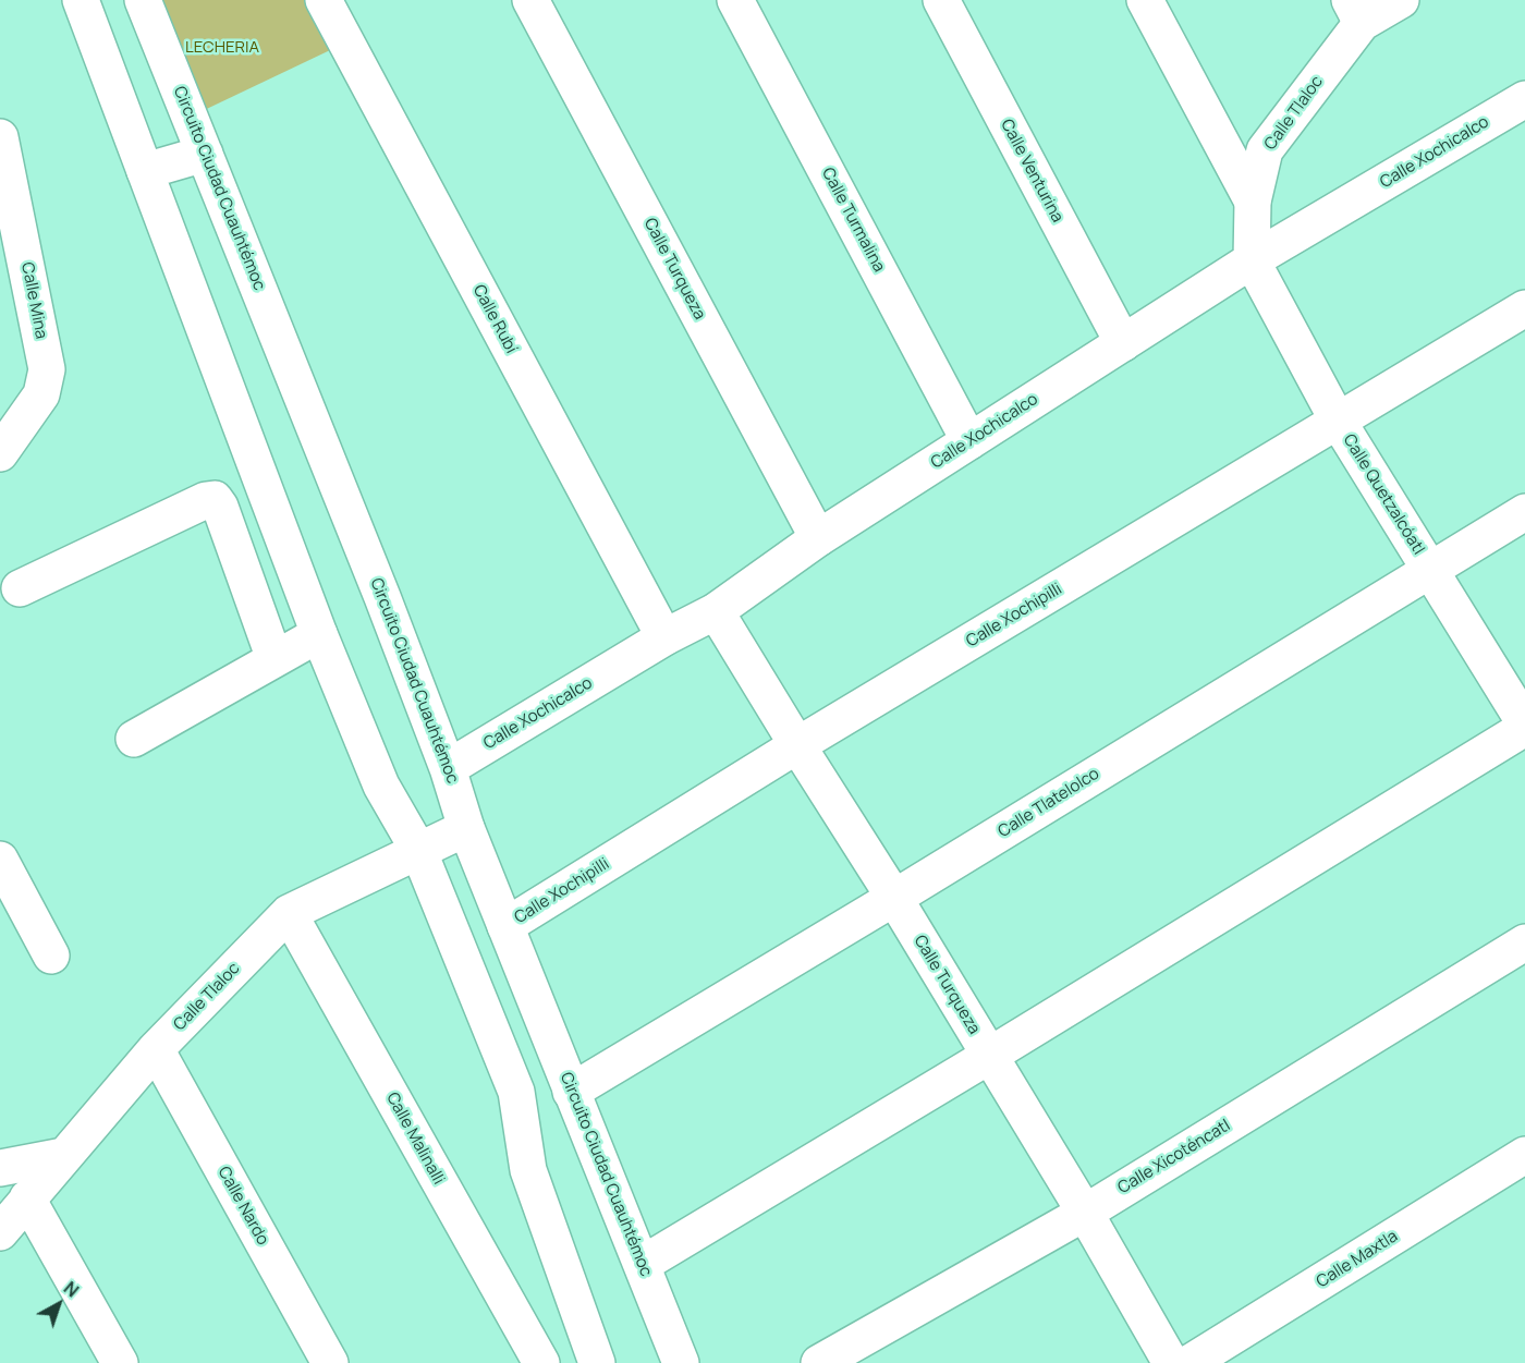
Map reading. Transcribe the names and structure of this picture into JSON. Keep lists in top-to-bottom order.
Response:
{
  "streets": {
    "street": [
      "Calle Tlaloc",
      "Calle Xochicalco",
      "Calle Venturina",
      "Circuito Ciudad Cuauhtémoc",
      "Calle Turmalina",
      "Calle Turqueza",
      "Calle Mina",
      "Calle Rubí",
      "Calle Quetzalcóatl",
      "Calle Xochipilli",
      "Calle Tlatelolco",
      "Calle Malinalli",
      "Calle Xicoténcatl",
      "Calle Nardo",
      "Calle Maxtla"
    ]
  },
  "crossings": [
    ["Calle Tlaloc", "Calle Xochicalco"],
    ["Calle Tlaloc", "Circuito Ciudad Cuauhtémoc"],
    ["Calle Tlaloc", "Calle Quetzalcóatl"],
    ["Calle Tlaloc", "Calle Malinalli"],
    ["Calle Tlaloc", "Calle Nardo"],
    ["Calle Xochicalco", "Calle Venturina"],
    ["Calle Xochicalco", "Circuito Ciudad Cuauhtémoc"],
    ["Calle Xochicalco", "Calle Turmalina"],
    ["Calle Xochicalco", "Calle Turqueza"],
    ["Calle Xochicalco", "Calle Rubí"],
    ["Calle Xochicalco", "Calle Quetzalcóatl"],
    ["Circuito Ciudad Cuauhtémoc", "Calle Xochipilli"],
    ["Circuito Ciudad Cuauhtémoc", "Calle Tlatelolco"],
    ["Calle Turqueza", "Calle Xochipilli"],
    ["Calle Turqueza", "Calle Tlatelolco"],
    ["Calle Turqueza", "Calle Xicoténcatl"],
    ["Calle Quetzalcóatl", "Calle Xochipilli"],
    ["Calle Quetzalcóatl", "Calle Tlatelolco"]
  ],
  "parks": ["LECHERIA"],
  "north": "top right"
}
